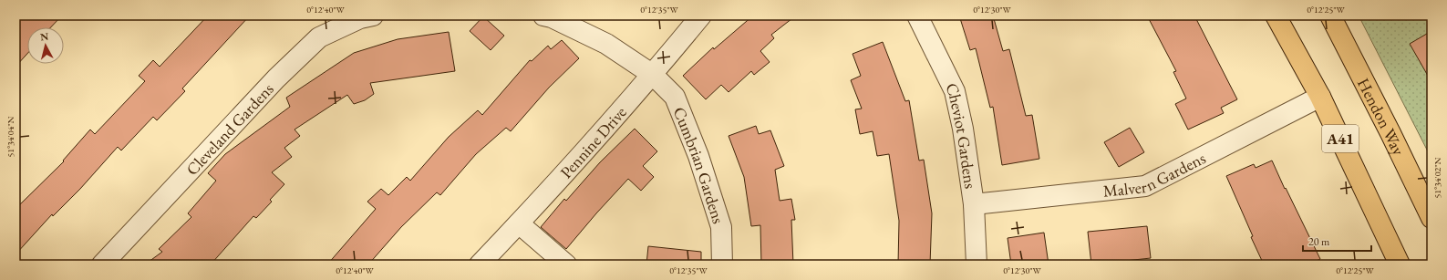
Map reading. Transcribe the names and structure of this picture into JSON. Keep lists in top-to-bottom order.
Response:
{
  "streets": {
    "highway": ["Hendon Way", "A41"],
    "street": [
      "Cleveland Gardens",
      "Cheviot Gardens",
      "Pennine Drive",
      "Cumbrian Gardens",
      "Malvern Gardens"
    ]
  },
  "crossings": [
    ["Cheviot Gardens", "Malvern Gardens"],
    ["A41", "Malvern Gardens"],
    ["Pennine Drive", "Cumbrian Gardens"]
  ],
  "scale_bar": "20 m",
  "north": "top",
  "coordinates": [
    "0°12'40\"W",
    "0°12'35\"W",
    "0°12'30\"W",
    "0°12'25\"W",
    "51°34'04\"N",
    "51°34'02\"N"
  ]
}
